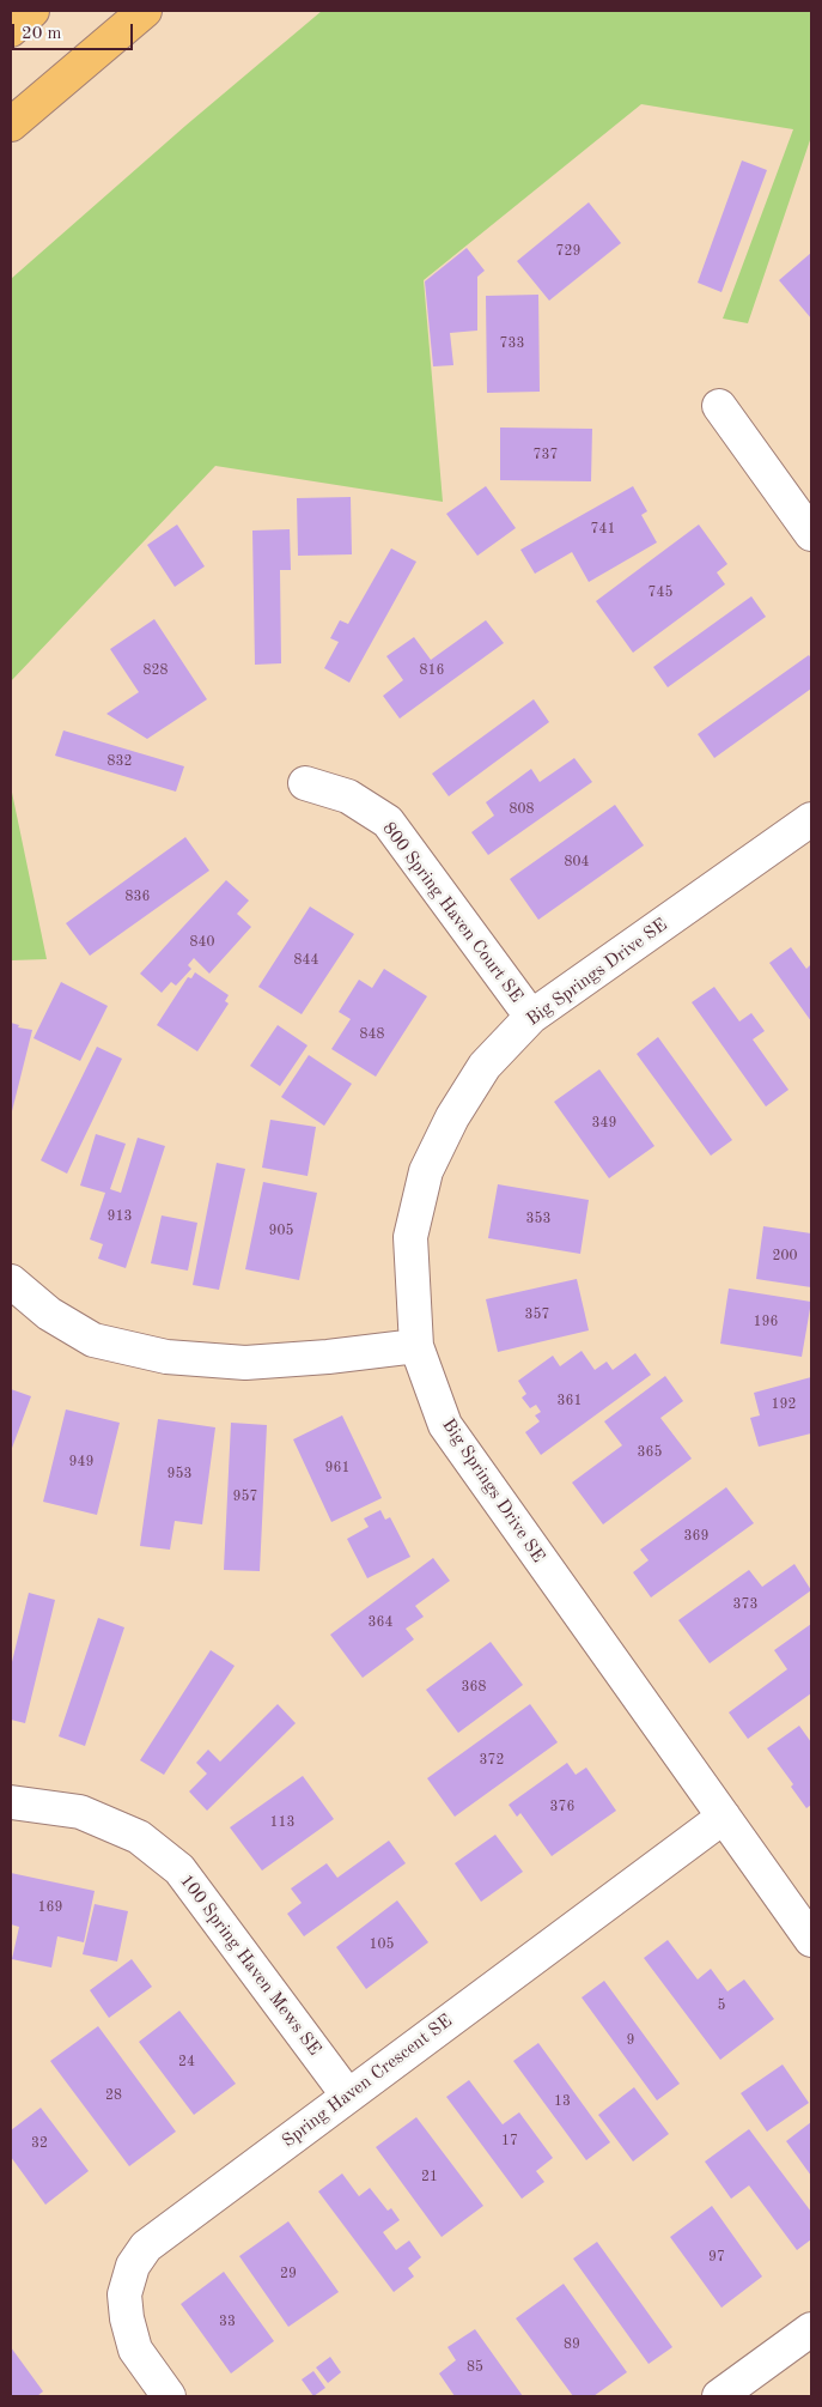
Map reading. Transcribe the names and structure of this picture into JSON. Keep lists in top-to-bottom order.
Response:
{
  "streets": {
    "street": [
      "800 Spring Haven Court SE",
      "Big Springs Drive SE",
      "100 Spring Haven Mews SE",
      "Spring Haven Crescent SE"
    ]
  },
  "crossings": [
    ["800 Spring Haven Court SE", "Big Springs Drive SE"],
    ["Big Springs Drive SE", "Spring Haven Crescent SE"],
    ["100 Spring Haven Mews SE", "Spring Haven Crescent SE"]
  ],
  "house_numbers": [
    "729",
    "733",
    "737",
    "741",
    "745",
    "828",
    "816",
    "832",
    "808",
    "804",
    "836",
    "840",
    "844",
    "848",
    "349",
    "913",
    "353",
    "905",
    "200",
    "357",
    "196",
    "361",
    "192",
    "365",
    "949",
    "961",
    "953",
    "957",
    "369",
    "373",
    "364",
    "368",
    "372",
    "376",
    "113",
    "169",
    "105",
    "5",
    "9",
    "24",
    "28",
    "13",
    "17",
    "32",
    "21",
    "97",
    "29",
    "33",
    "89",
    "85"
  ],
  "scale_bar": "20 m"
}
